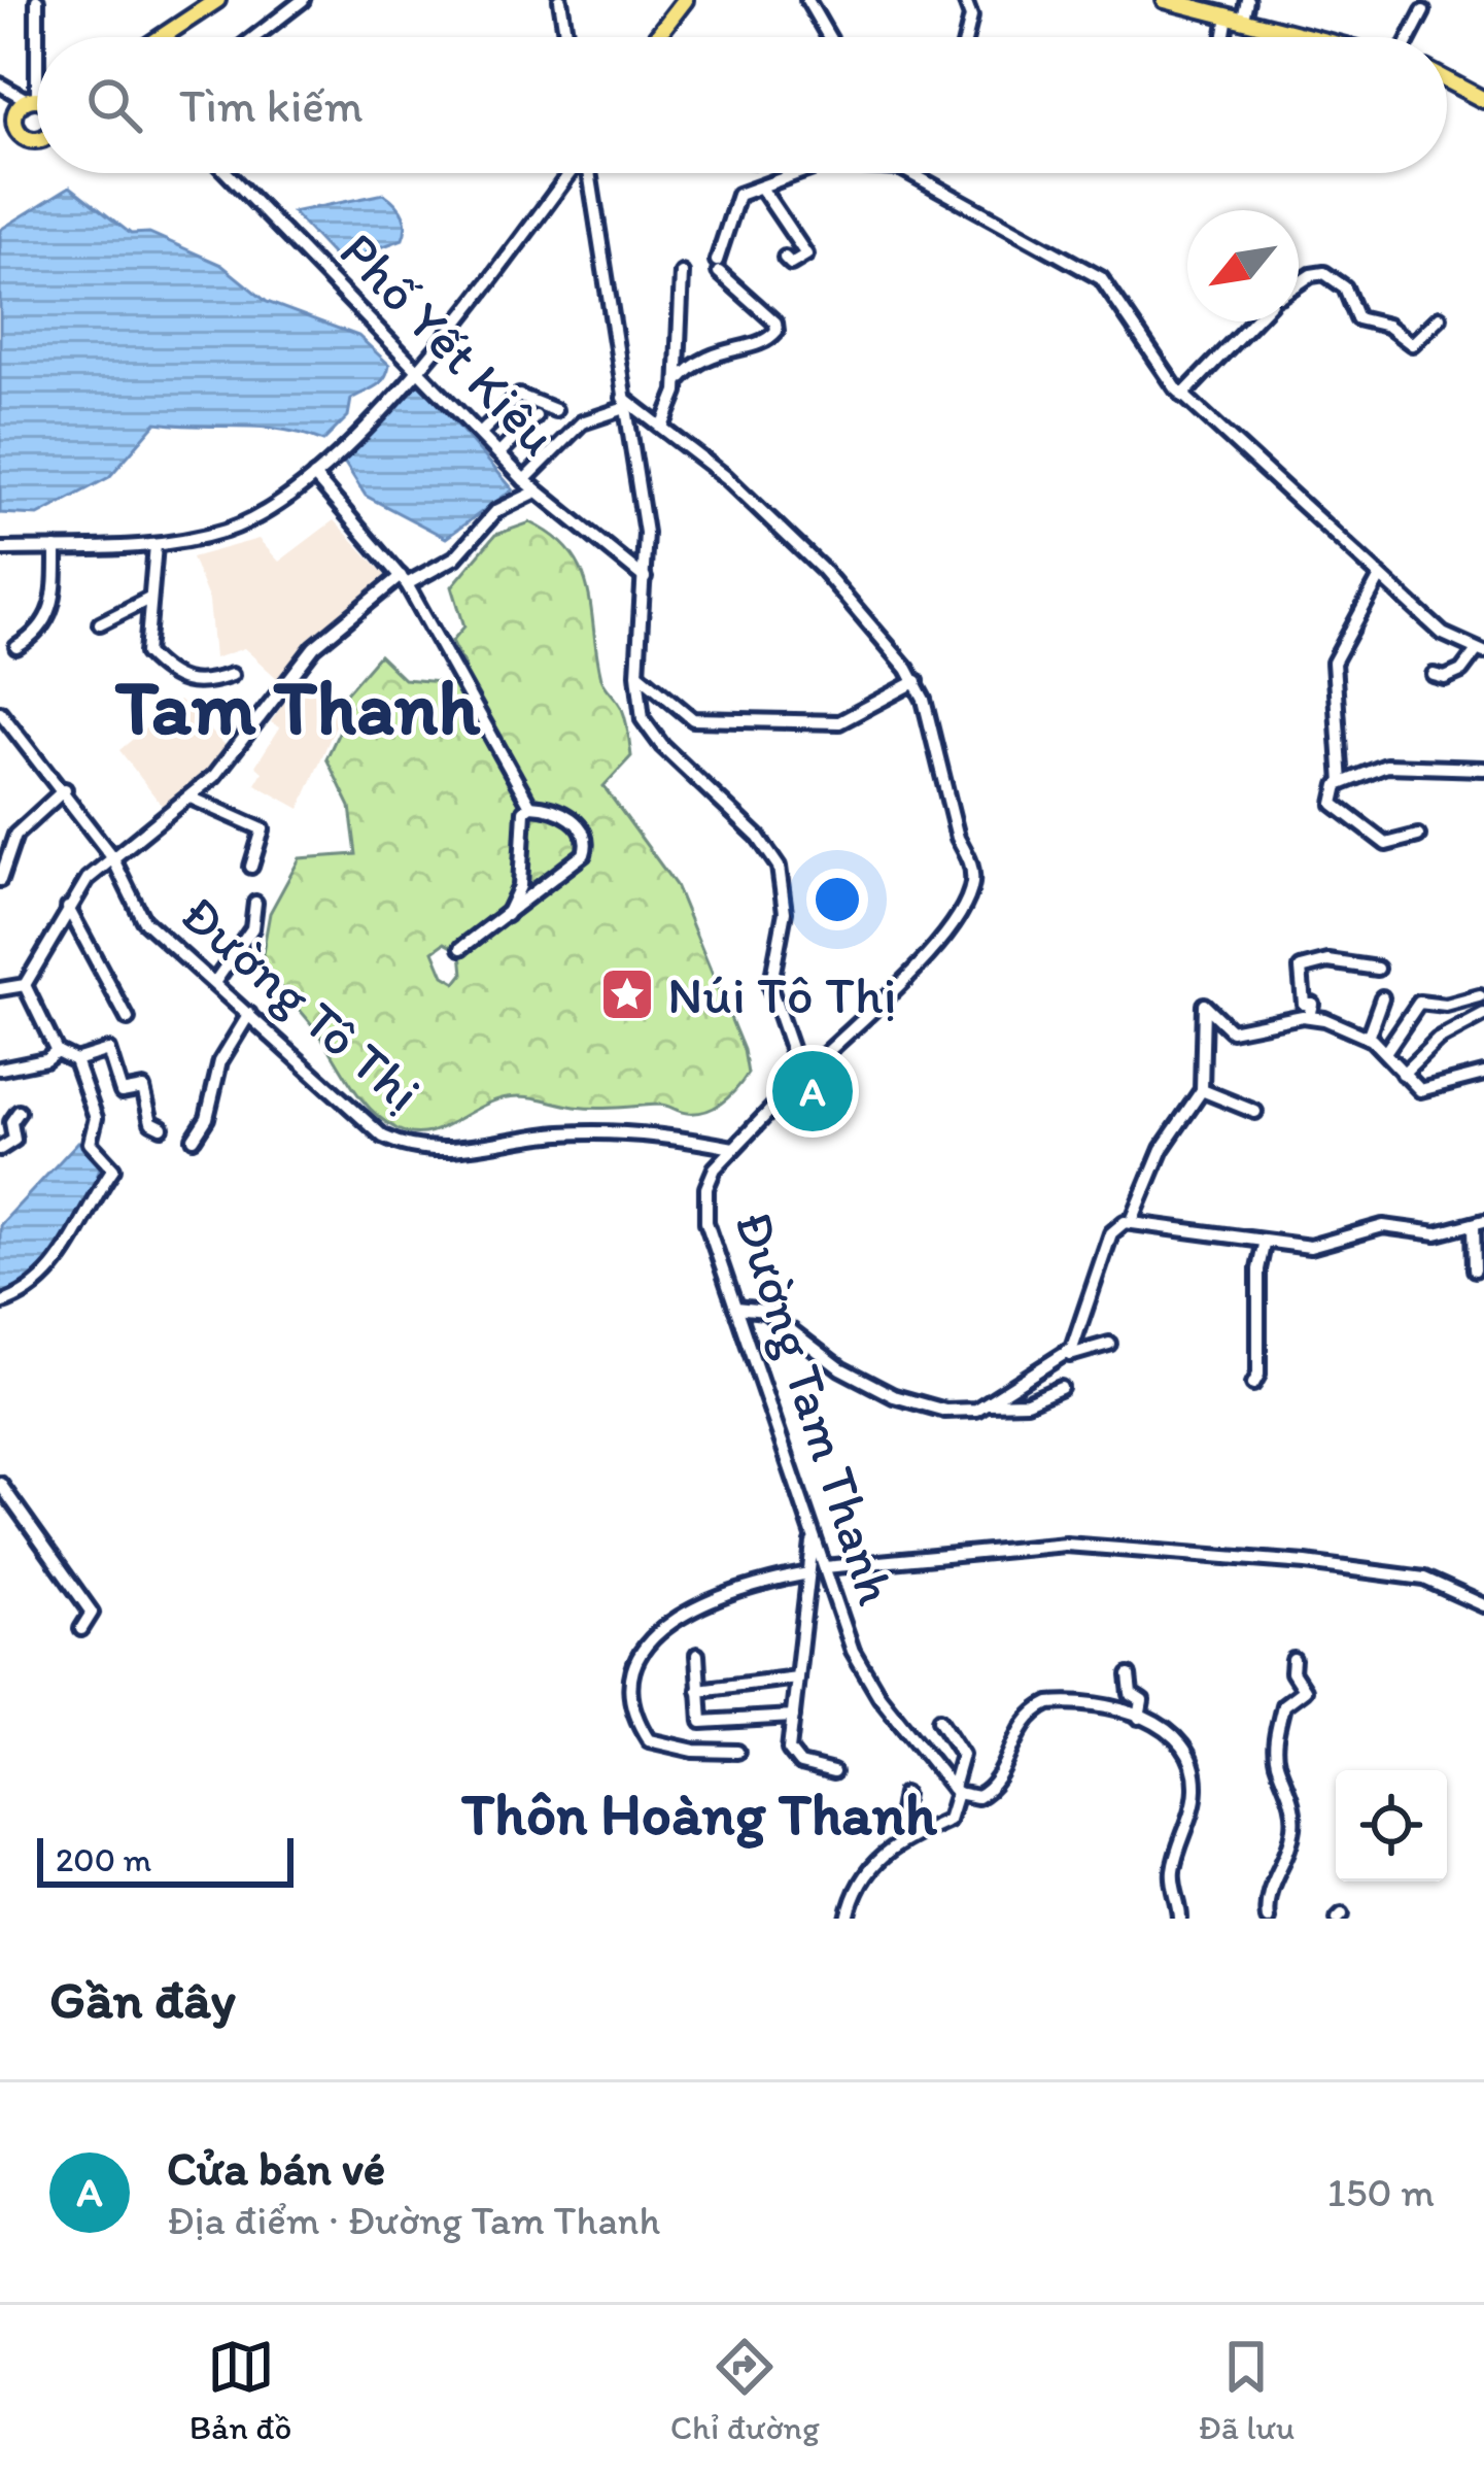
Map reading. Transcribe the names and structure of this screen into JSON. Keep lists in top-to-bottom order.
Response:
{
  "streets": {
    "street": ["Phố Yết Kiêu", "Đường Tô Thị", "Đường Tam Thanh"]
  },
  "crossings": [
    ["Đường Tô Thị", "Đường Tam Thanh"]
  ],
  "districts": ["Tam Thanh", "Thôn Hoàng Thanh"],
  "places": {
    "place": ["Núi Tô Thị"]
  },
  "scale_bar": "200 m",
  "north": "bottom left",
  "page": {
    "search": "Tìm kiếm",
    "pins": "A",
    "scale": "200 m",
    "heading": "Gần đây",
    "list": [
      {
        "mark": "A",
        "name": "Cửa bán vé",
        "note": "Địa điểm · Đường Tam Thanh",
        "value": "150 m"
      }
    ],
    "nav": ["Bản đồ", "Chỉ đường", "Đã lưu"]
  }
}
